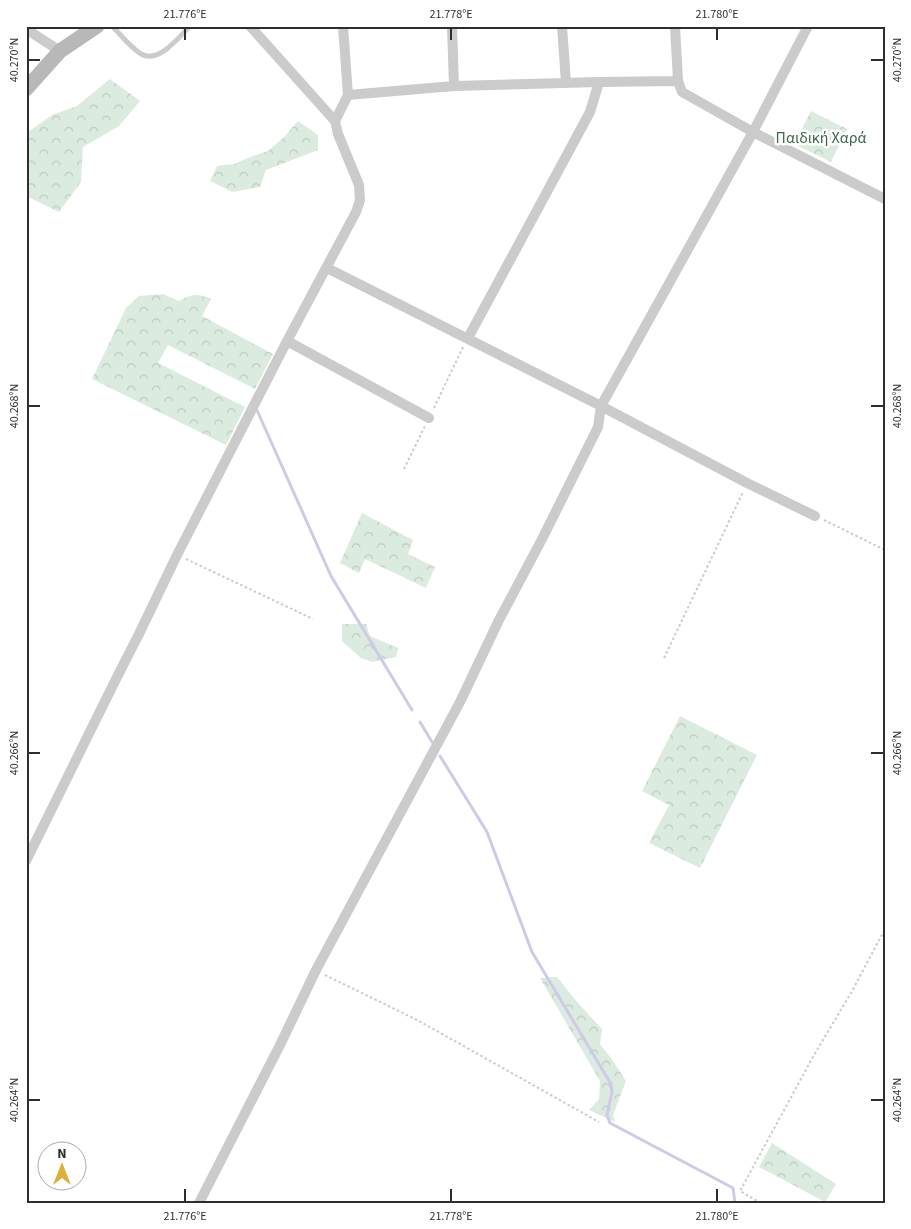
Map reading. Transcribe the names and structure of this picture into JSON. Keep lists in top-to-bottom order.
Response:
{
  "parks": ["Παιδική Χαρά"],
  "north": "top",
  "coordinates": [
    "21.776°E",
    "21.778°E",
    "21.780°E",
    "40.270°N",
    "40.268°N",
    "40.266°N",
    "40.264°N"
  ]
}
